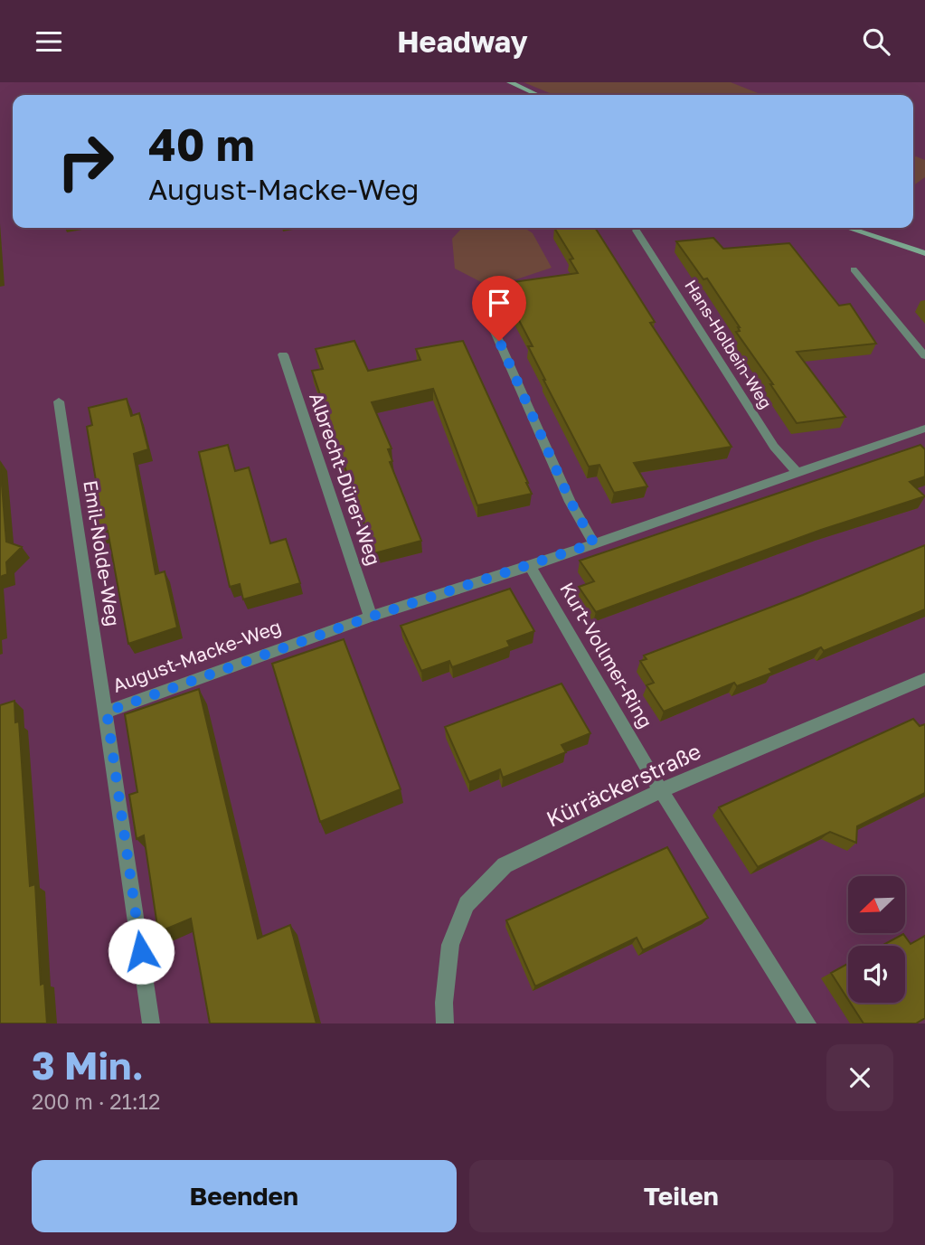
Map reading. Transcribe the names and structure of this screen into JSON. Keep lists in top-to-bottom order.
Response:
{
  "streets": {
    "street": [
      "Hans-Holbein-Weg",
      "Albrecht-Dürer-Weg",
      "Emil-Nolde-Weg",
      "Kurt-Vollmer-Ring",
      "August-Macke-Weg",
      "Kürräckerstraße"
    ]
  },
  "crossings": [
    ["Hans-Holbein-Weg", "Kurt-Vollmer-Ring"],
    ["Albrecht-Dürer-Weg", "August-Macke-Weg"],
    ["Emil-Nolde-Weg", "August-Macke-Weg"],
    ["Kurt-Vollmer-Ring", "August-Macke-Weg"],
    ["Kurt-Vollmer-Ring", "Kürräckerstraße"]
  ],
  "north": "bottom left",
  "page": {
    "header": "Headway",
    "turn": ["40 m", "August-Macke-Weg"],
    "heading": ["3 Min.", "200 m · 21:12"],
    "buttons": ["Beenden", "Teilen"]
  }
}
